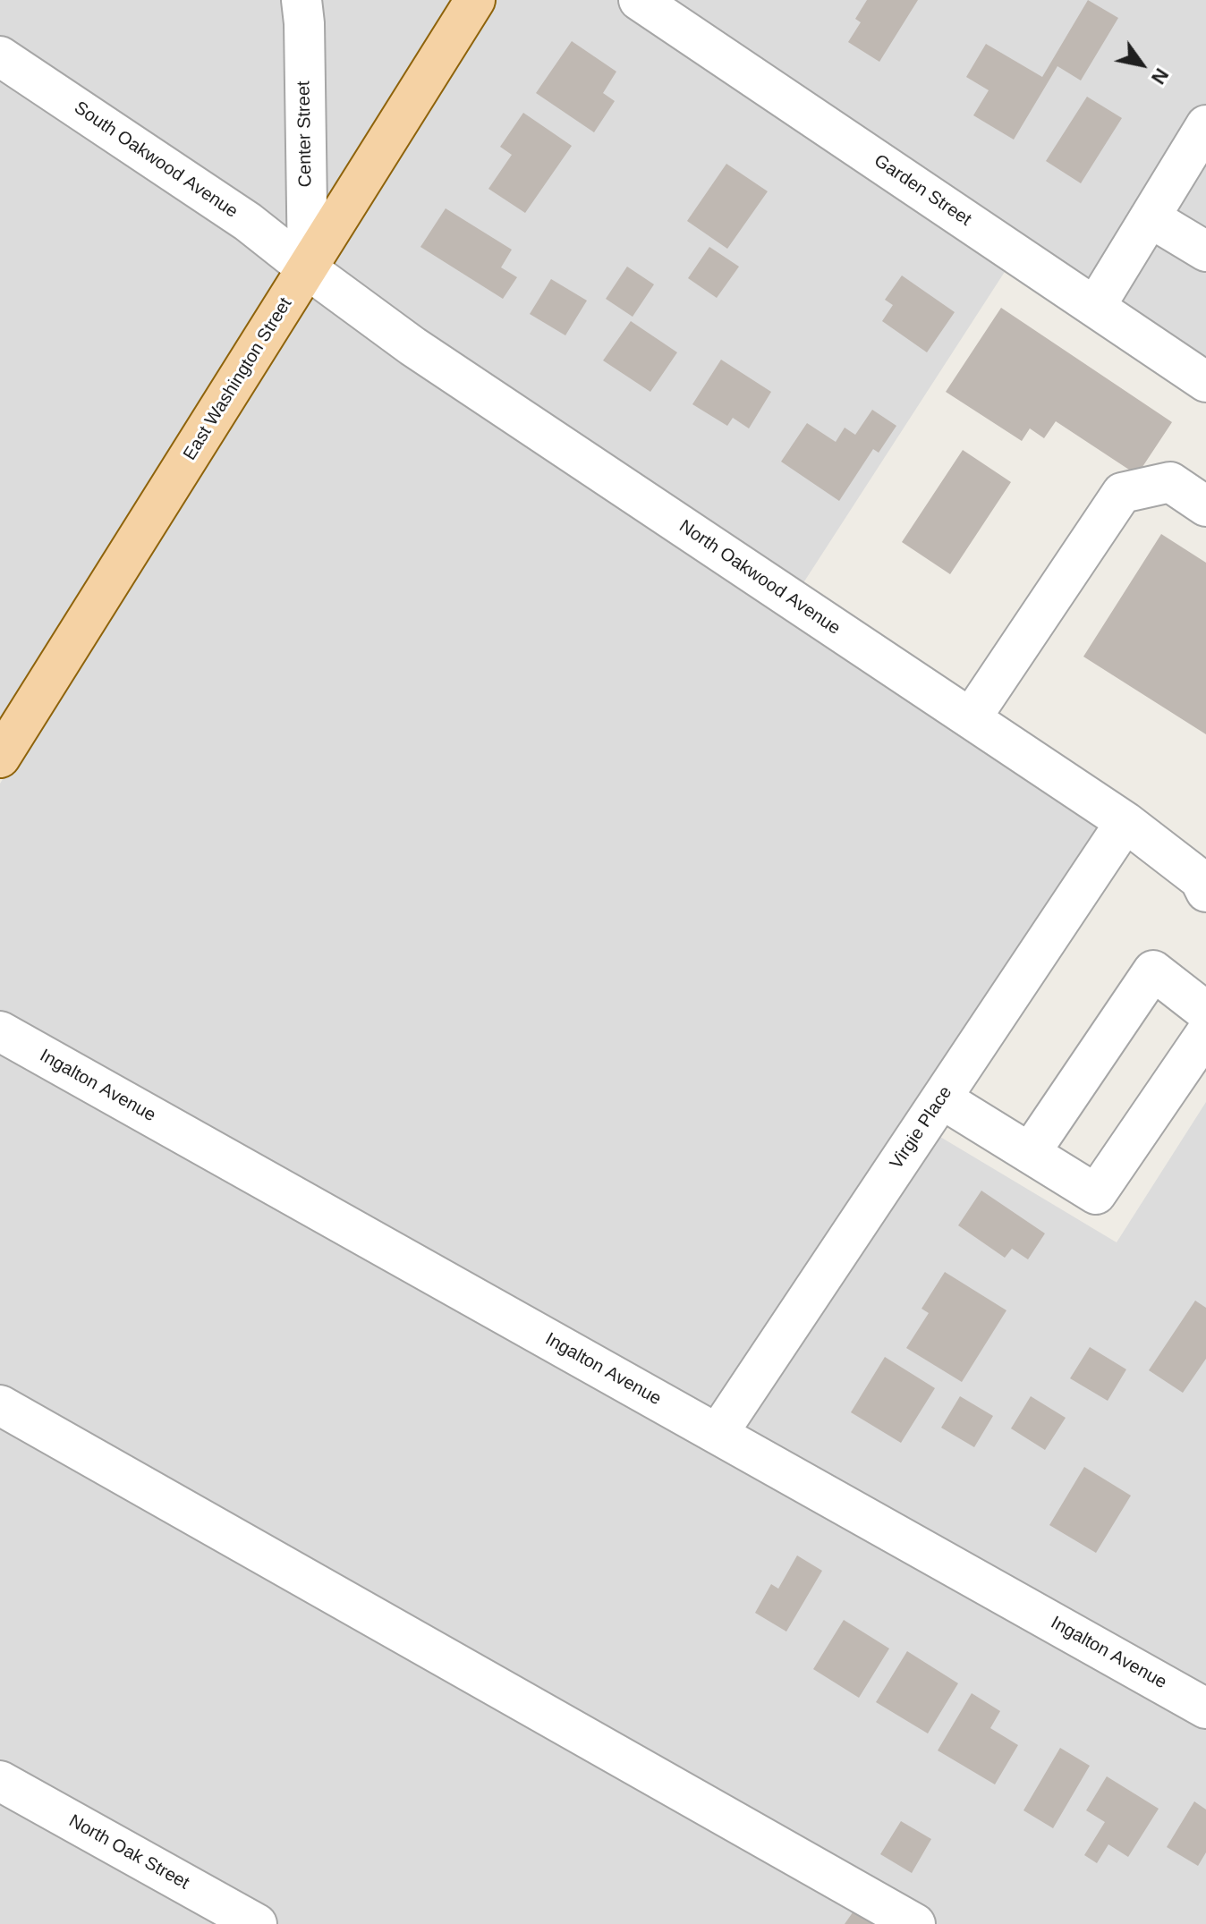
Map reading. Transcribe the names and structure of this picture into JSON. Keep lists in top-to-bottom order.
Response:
{
  "streets": {
    "main road": ["East Washington Street"],
    "street": [
      "Center Street",
      "South Oakwood Avenue",
      "Garden Street",
      "North Oakwood Avenue",
      "Ingalton Avenue",
      "Virgie Place",
      "North Oak Street"
    ]
  },
  "crossings": [
    ["Center Street", "South Oakwood Avenue"],
    ["Center Street", "East Washington Street"],
    ["Center Street", "North Oakwood Avenue"],
    ["South Oakwood Avenue", "East Washington Street"],
    ["South Oakwood Avenue", "North Oakwood Avenue"],
    ["East Washington Street", "North Oakwood Avenue"],
    ["North Oakwood Avenue", "Virgie Place"],
    ["Ingalton Avenue", "Virgie Place"]
  ],
  "north": "bottom right"
}
